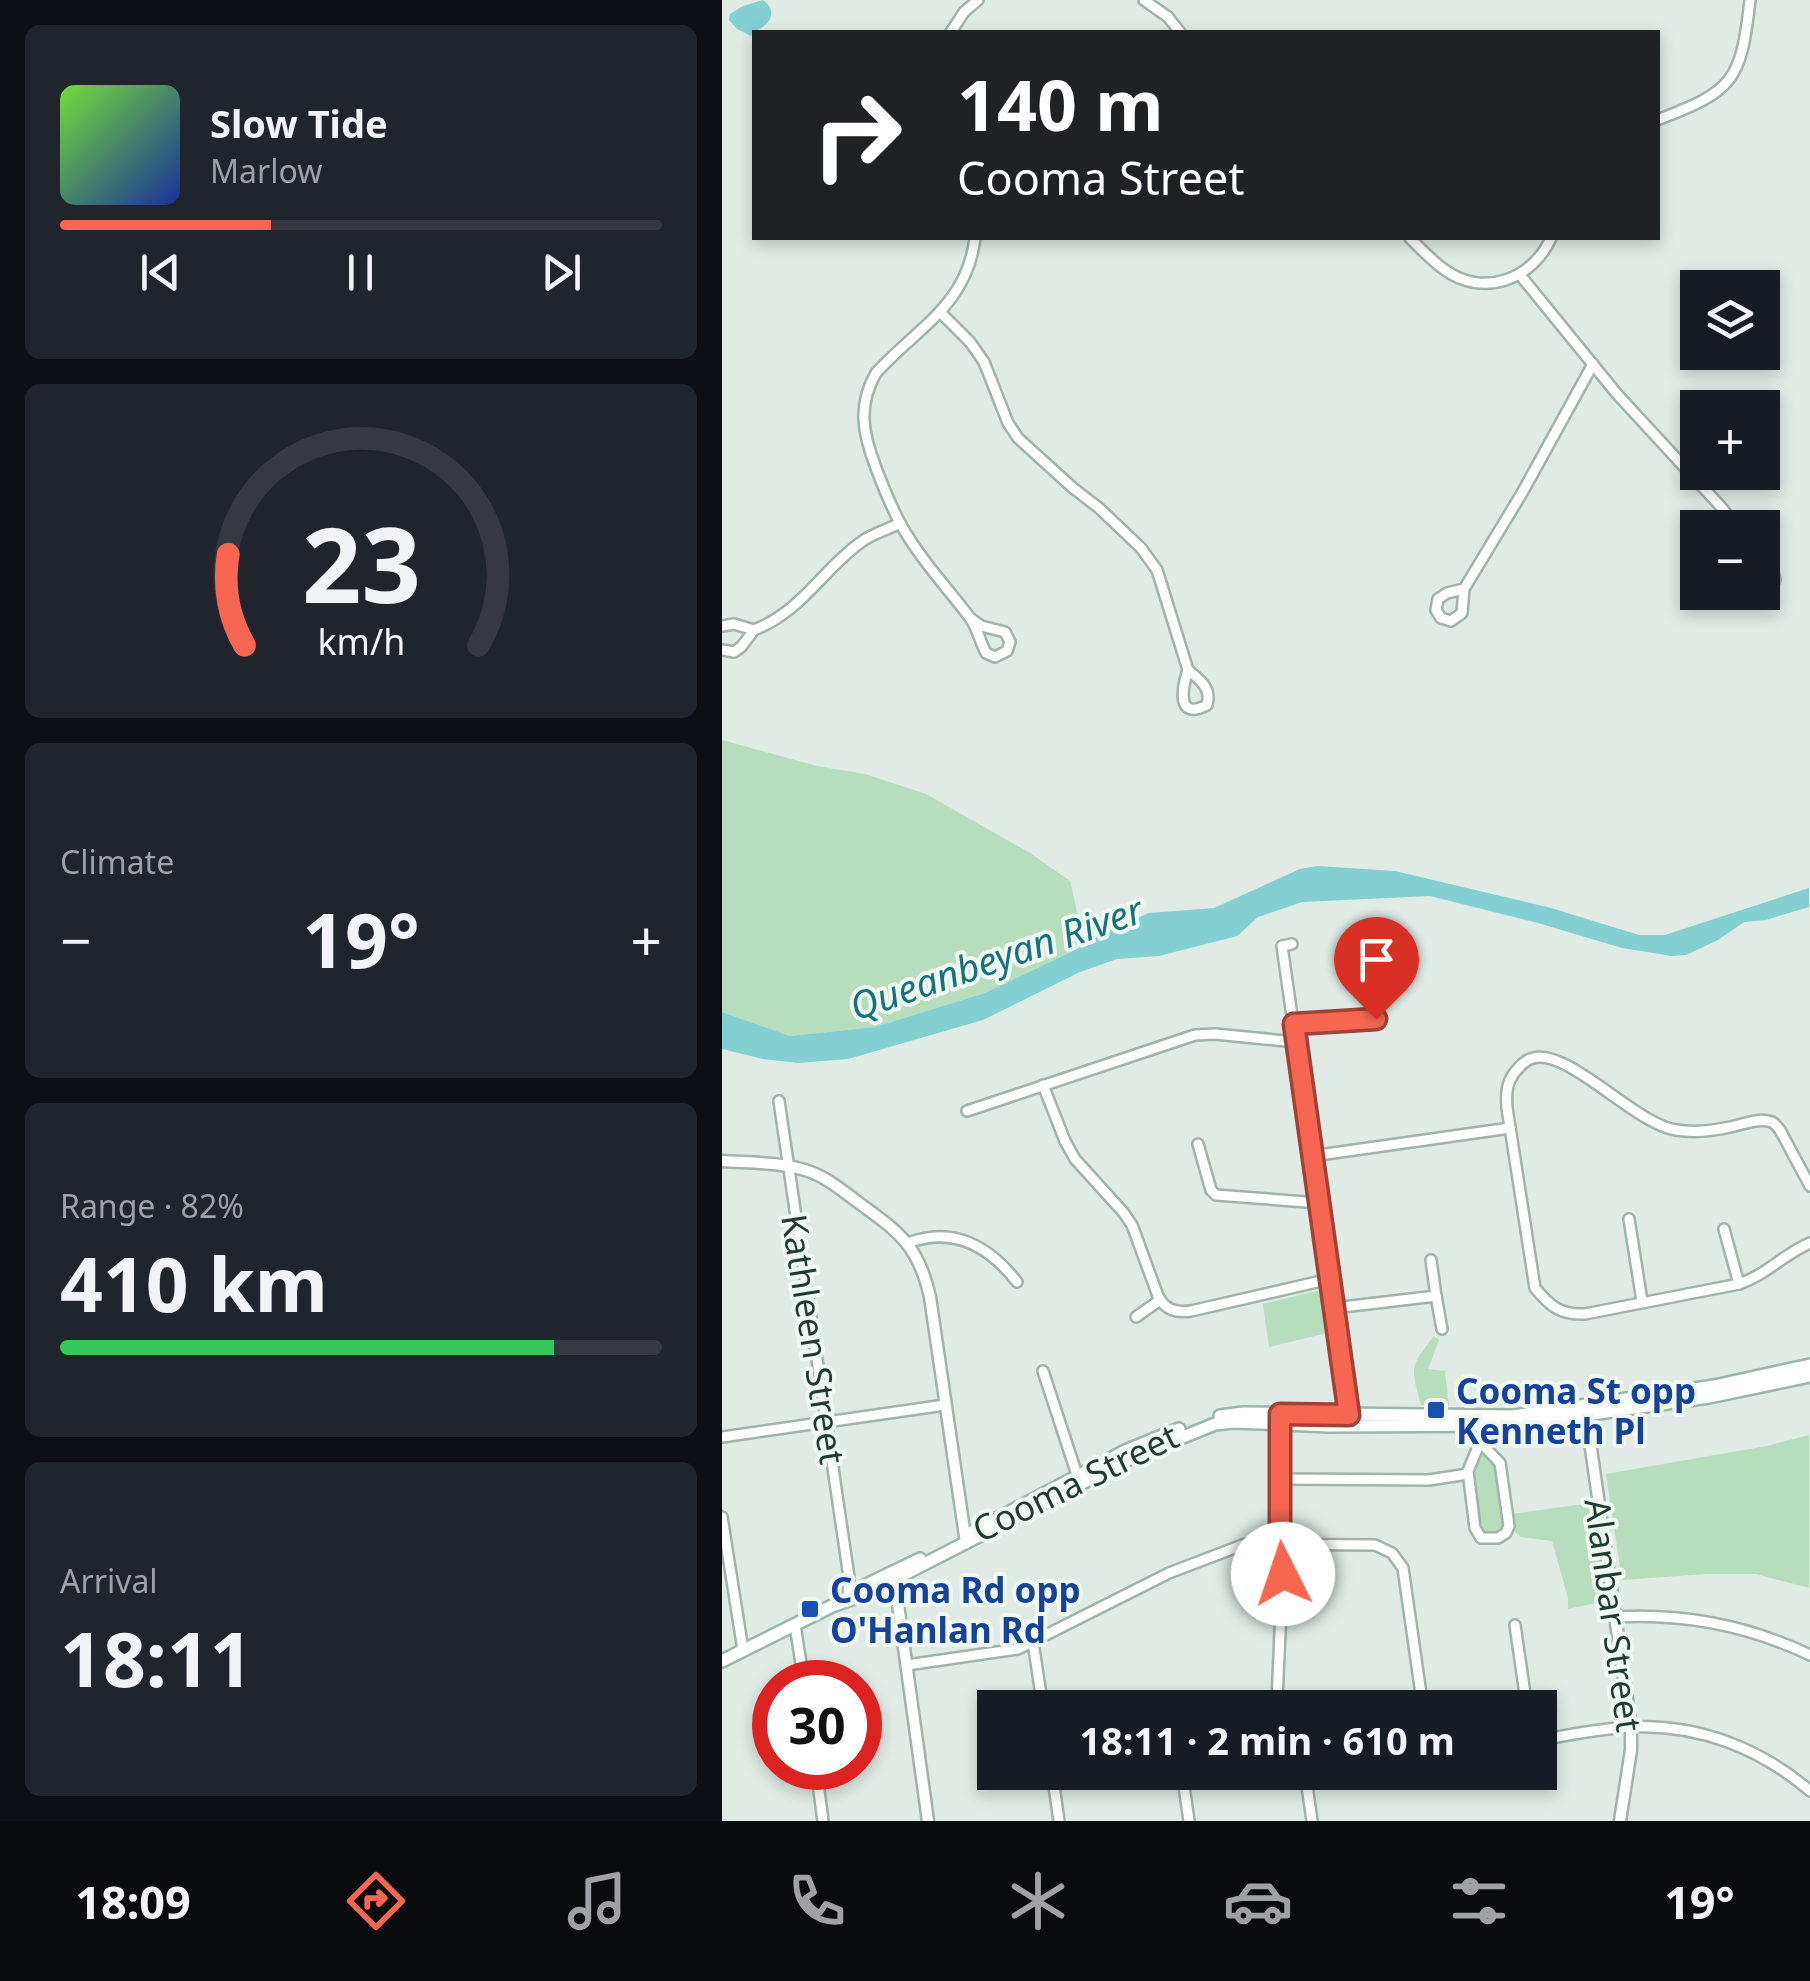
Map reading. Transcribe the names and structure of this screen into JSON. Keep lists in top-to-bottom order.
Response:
{
  "streets": {
    "main road": ["Cooma Street"],
    "street": ["Kathleen Street", "Alanbar Street"]
  },
  "crossings": [
    ["Kathleen Street", "Cooma Street"],
    ["Cooma Street", "Alanbar Street"]
  ],
  "water": ["Queanbeyan River"],
  "places": {
    "transit": ["Cooma St opp Kenneth Pl", "Cooma Rd opp O'Hanlan Rd"]
  },
  "page": {
    "turn": ["140 m", "Cooma Street"],
    "song": ["Slow Tide", "Marlow"],
    "map_buttons": ["+", "−"],
    "tile": [
      "Climate",
      ["Range · 82%", "410 km"],
      ["Arrival", "18:11"]
    ],
    "heat": ["−", "19°", "+"],
    "limit": "30",
    "trip": "18:11 · 2 min · 610 m",
    "tabs": ["18:09", "19°"],
    "gauge": ["23", "km/h"]
  }
}
